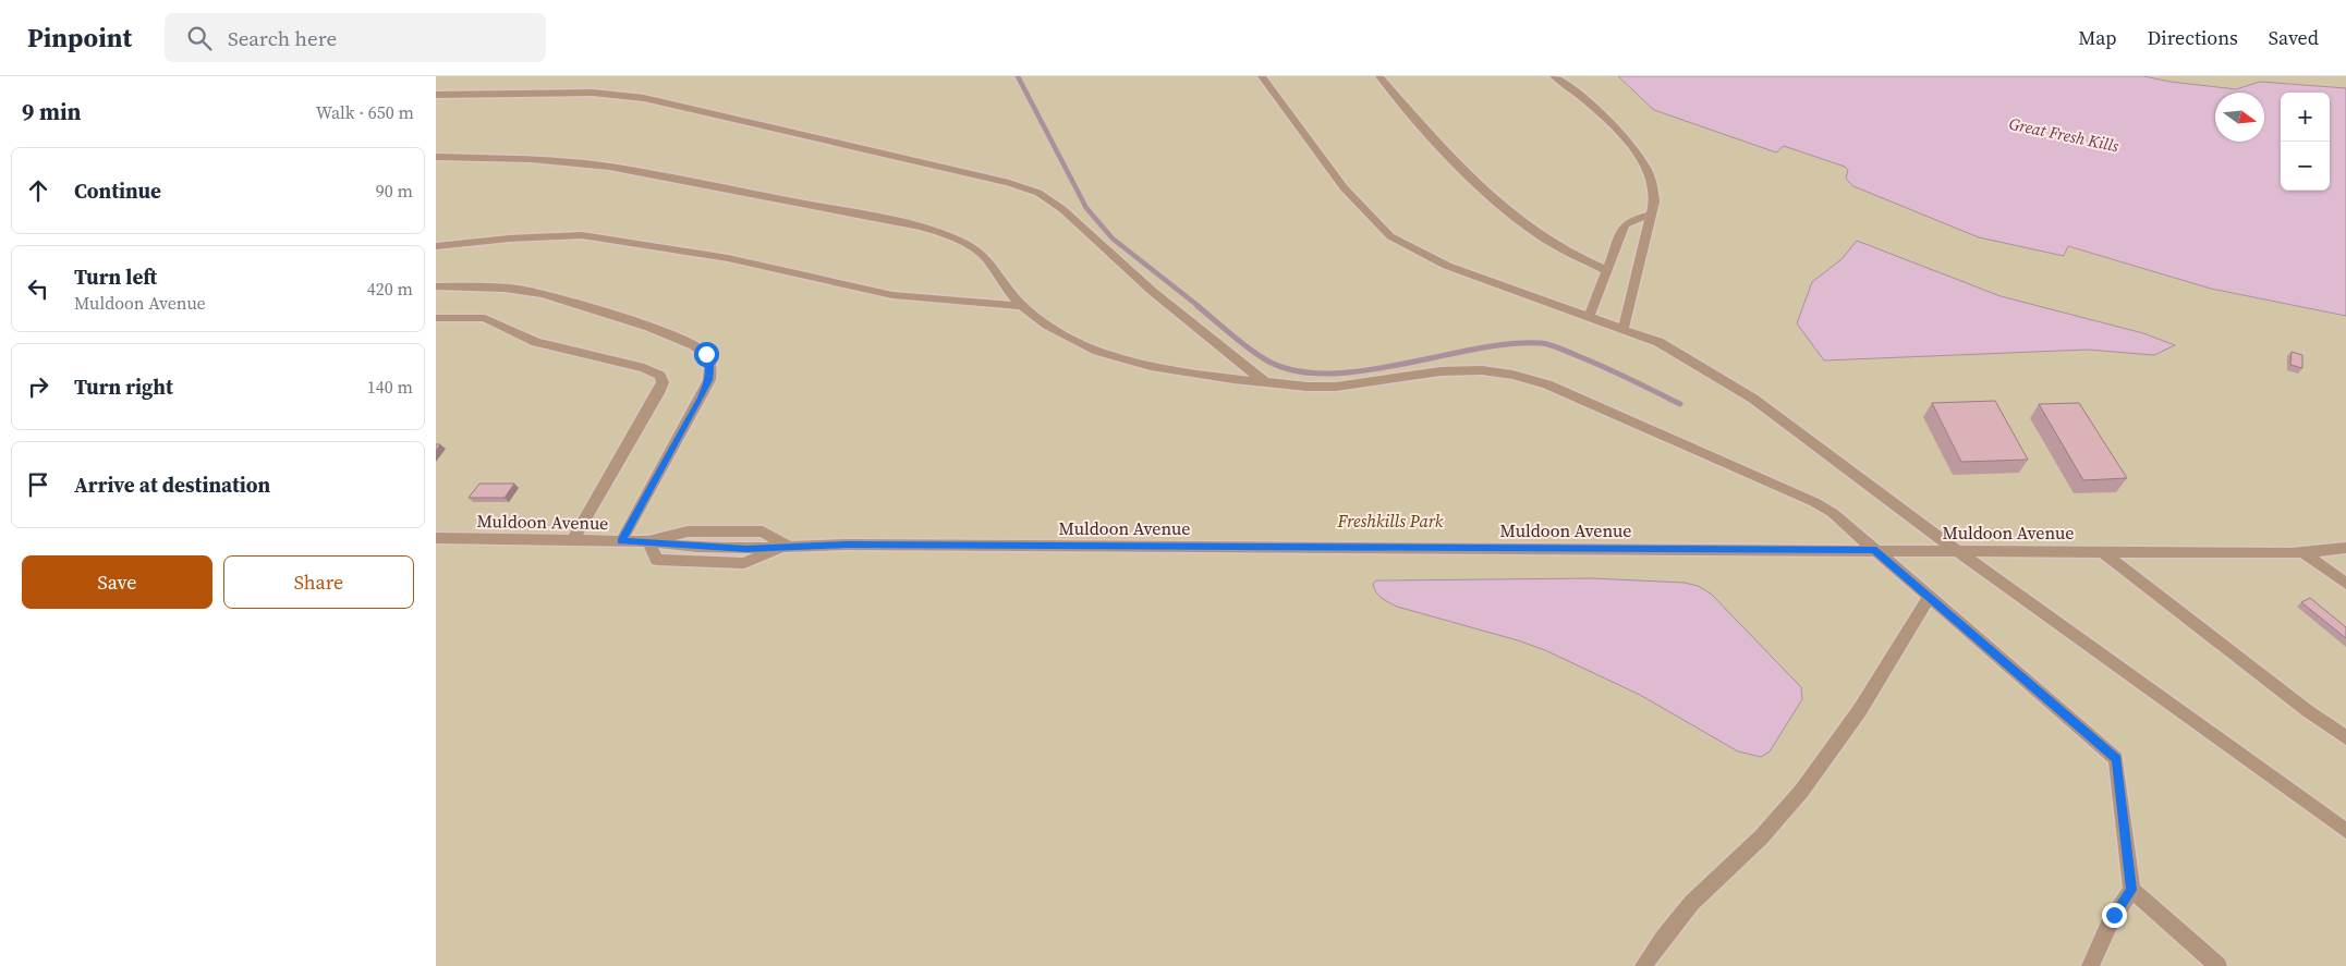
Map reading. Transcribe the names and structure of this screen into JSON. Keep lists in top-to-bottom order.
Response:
{
  "streets": {
    "street": ["Muldoon Avenue"]
  },
  "water": ["Great Fresh Kills"],
  "parks": ["Freshkills Park"],
  "north": "right",
  "page": {
    "header": "Pinpoint",
    "search": "Search here",
    "nav": ["Map", "Directions", "Saved"],
    "heading": ["9 min", "Walk · 650 m"],
    "map_buttons": ["+", "−"],
    "list": [
      ["Continue", "90 m"],
      ["Turn left", "Muldoon Avenue", "420 m"],
      ["Turn right", "140 m"],
      "Arrive at destination"
    ],
    "buttons": ["Save", "Share"]
  }
}
